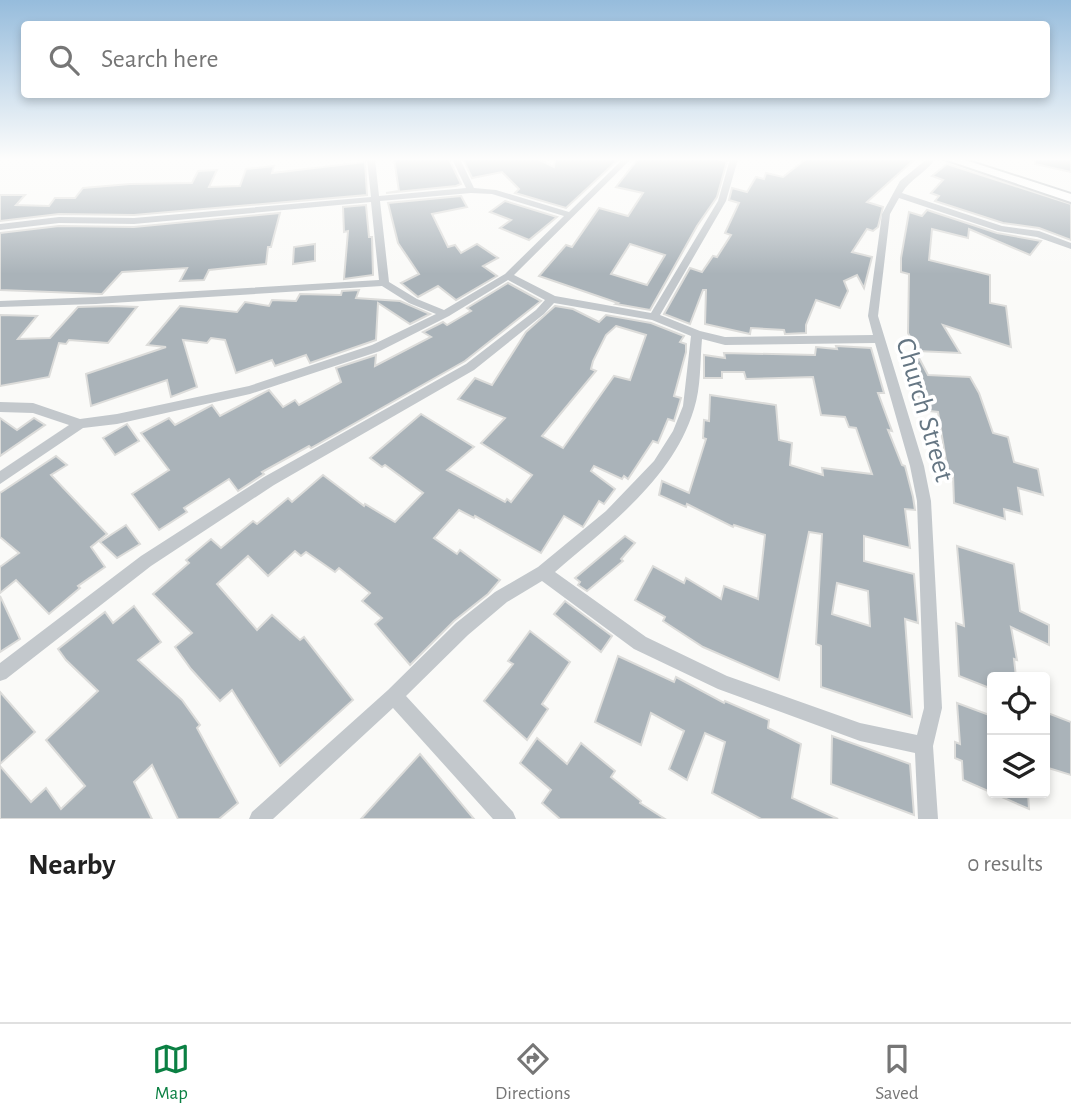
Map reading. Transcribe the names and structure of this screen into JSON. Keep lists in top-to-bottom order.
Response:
{
  "streets": {
    "street": ["Church Street"]
  },
  "page": {
    "search": "Search here",
    "heading": ["Nearby", "0 results"],
    "nav": ["Map", "Directions", "Saved"]
  }
}
